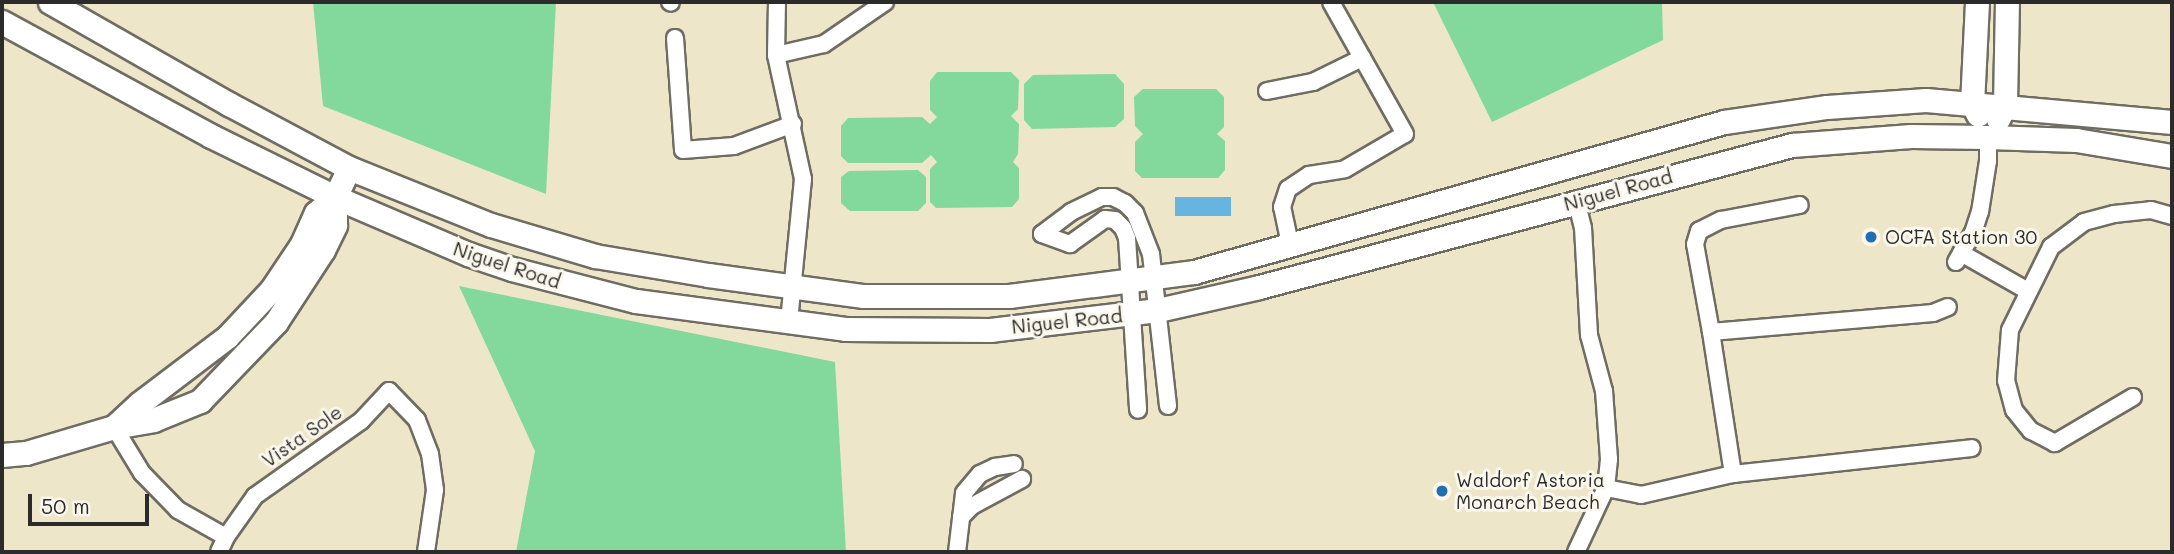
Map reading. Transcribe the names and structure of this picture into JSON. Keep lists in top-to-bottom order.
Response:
{
  "streets": {
    "main road": ["Niguel Road"],
    "street": ["Vista Sole"]
  },
  "places": ["OCFA Station 30", "Waldorf Astoria Monarch Beach"],
  "scale_bar": "50 m"
}
